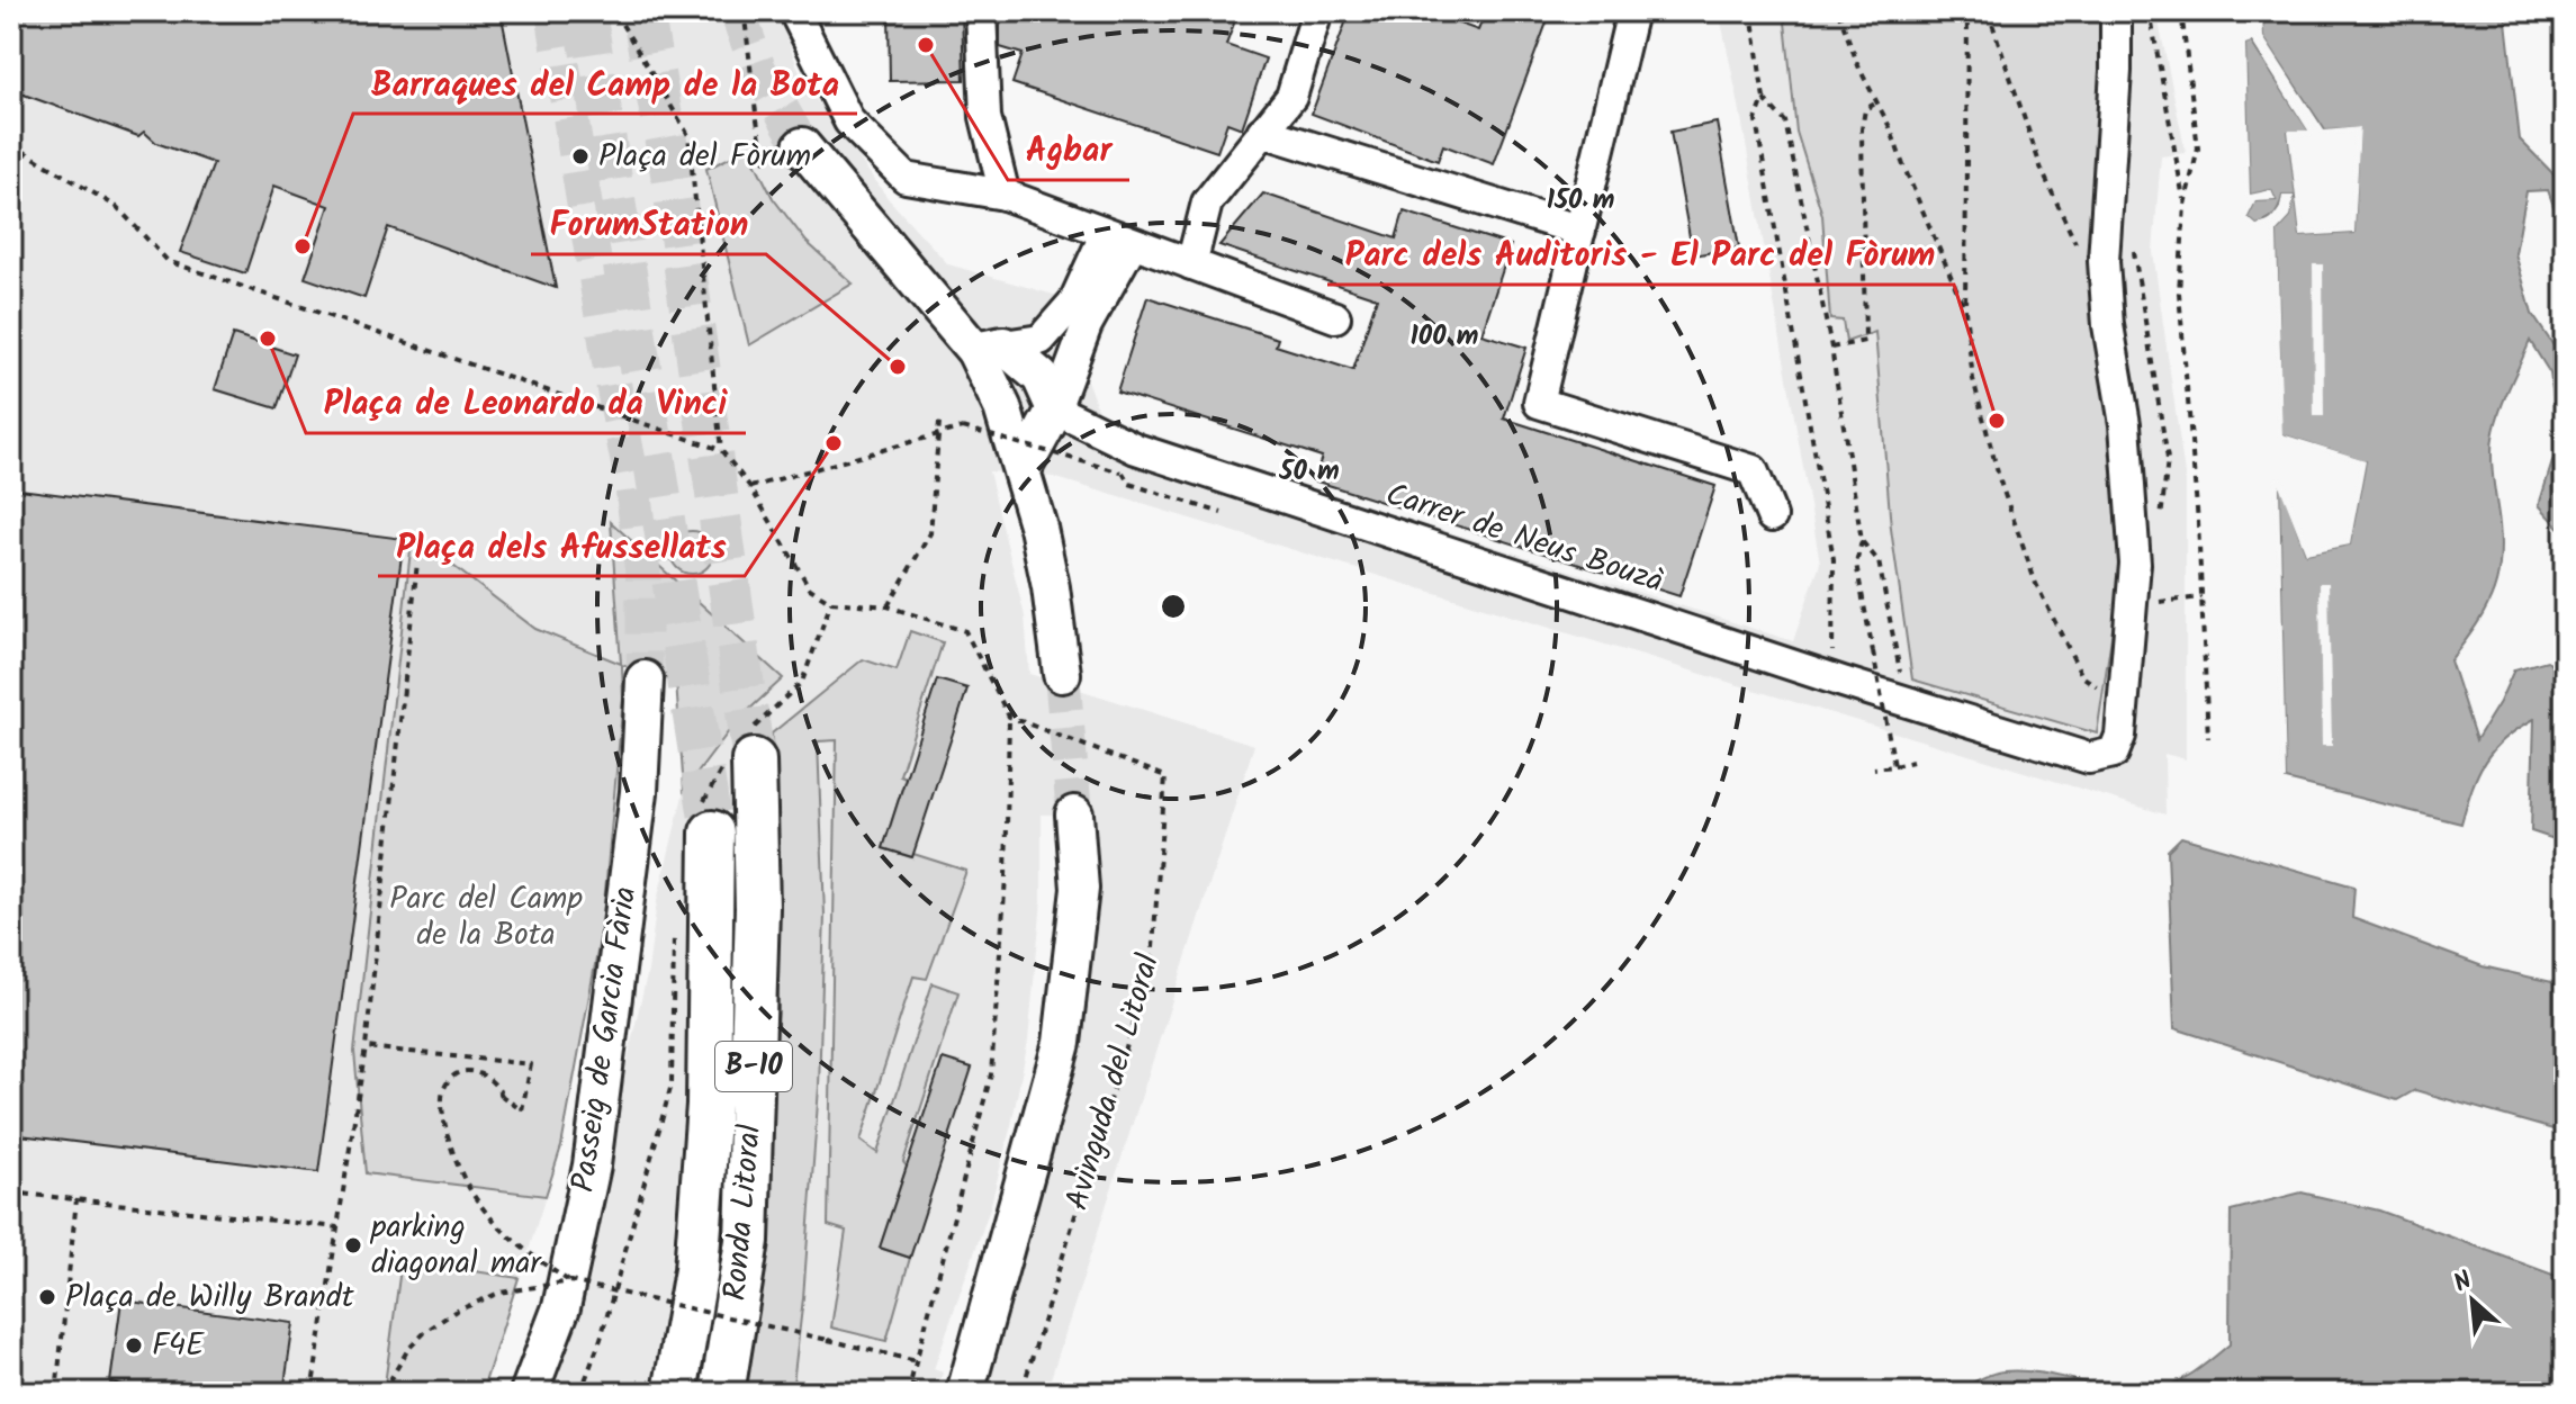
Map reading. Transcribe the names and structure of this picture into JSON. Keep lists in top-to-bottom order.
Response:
{
  "streets": {
    "highway": ["B-10", "Ronda Litoral"],
    "main road": ["Passeig de Garcia Fària", "Avinguda del Litoral"],
    "street": ["Carrer de Neus Bouzà"]
  },
  "parks": ["Parc del Camp de la Bota"],
  "places": [
    "Agbar",
    "Plaça del Fòrum",
    "Barraques del Camp de la Bota",
    "Plaça de Leonardo da Vinci",
    "ForumStation",
    "Parc dels Auditoris - El Parc del Fòrum",
    "Plaça dels Afussellats",
    "parking diagonal mar",
    "Plaça de Willy Brandt",
    "F4E"
  ],
  "north": "top left",
  "rings": ["150 m", "100 m", "50 m"]
}
